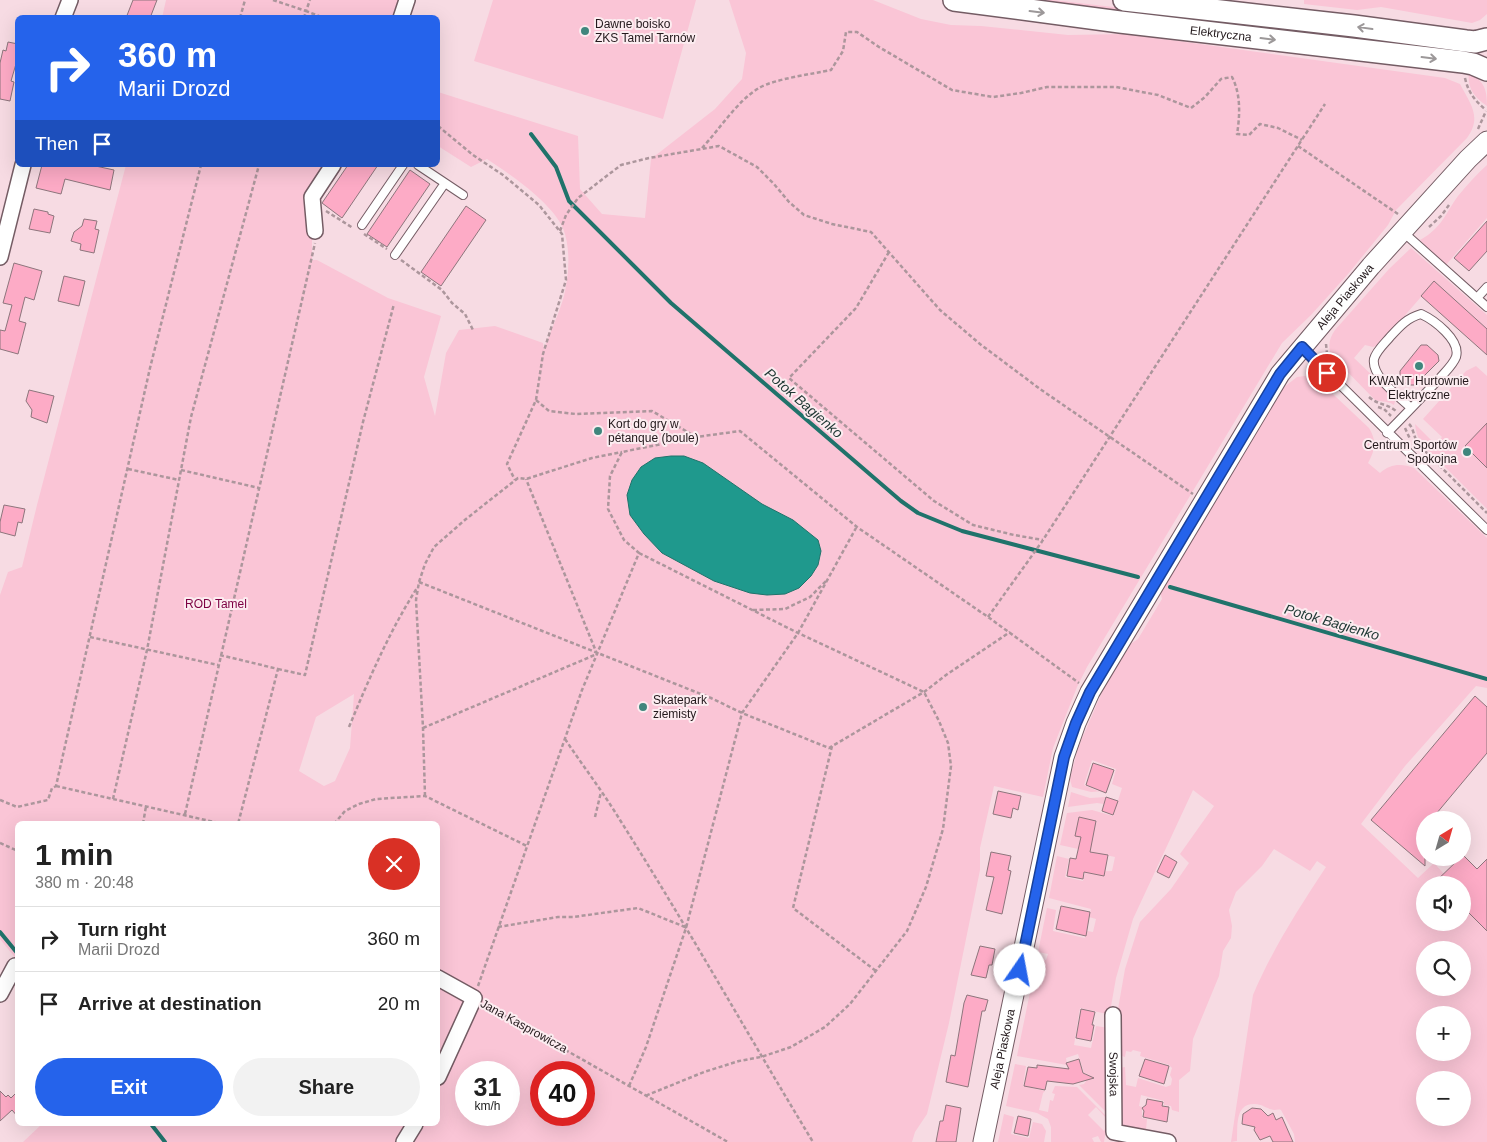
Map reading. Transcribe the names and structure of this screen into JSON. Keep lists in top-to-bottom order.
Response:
{
  "streets": {
    "main road": ["Elektryczna"],
    "street": ["Aleja Piaskowa", "Jana Kasprowicza", "Swojska"]
  },
  "water": ["Potok Bagienko"],
  "parks": ["ROD Tamel"],
  "places": [
    "Dawne boisko ZKS Tamel Tarnów",
    "KWANT Hurtownie Elektryczne",
    "Kort do gry w pétanque (boule)",
    "Centrum Sportów Spokojna",
    "Skatepark ziemisty"
  ],
  "north": "top right",
  "page": {
    "turn": ["360 m", "Marii Drozd"],
    "then": "Then",
    "map_buttons": ["+", "−"],
    "heading": ["1 min", "380 m · 20:48"],
    "list": [
      {
        "name": "Turn right",
        "note": "Marii Drozd",
        "value": "360 m"
      },
      {
        "name": "Arrive at destination",
        "value": "20 m"
      }
    ],
    "buttons": ["Exit", "Share"],
    "speed": "31 km/h",
    "limit": "40"
  }
}
